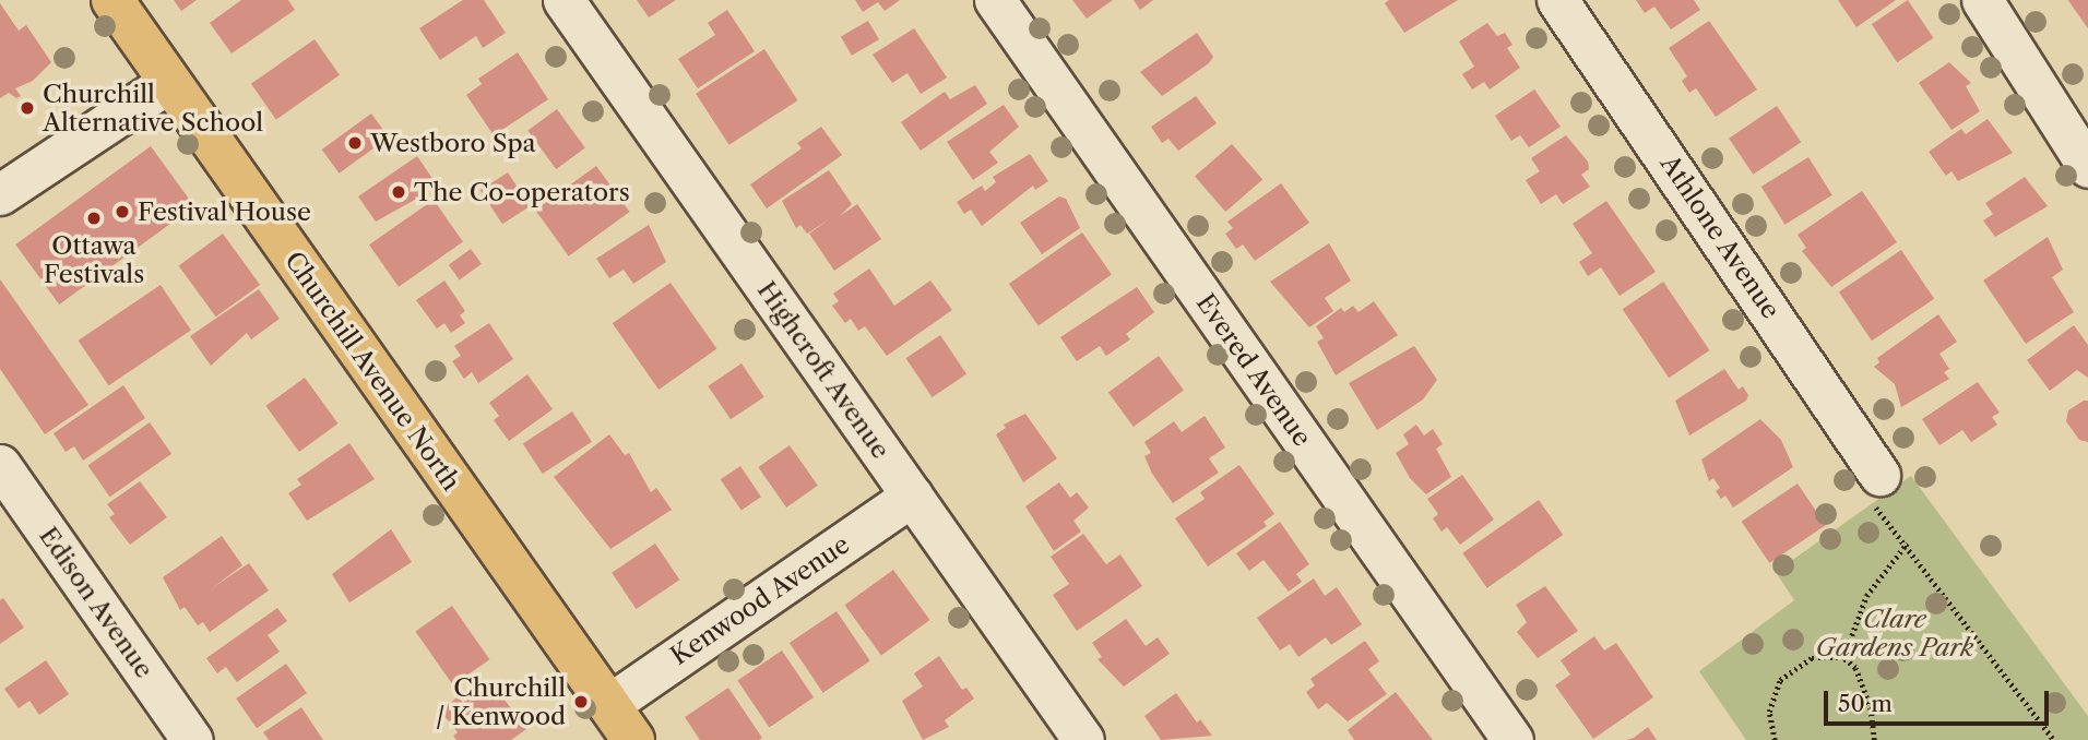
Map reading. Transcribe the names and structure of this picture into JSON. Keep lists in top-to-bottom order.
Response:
{
  "streets": {
    "main road": ["Churchill Avenue North"],
    "street": [
      "Athlone Avenue",
      "Highcroft Avenue",
      "Evered Avenue",
      "Kenwood Avenue",
      "Edison Avenue"
    ]
  },
  "crossings": [
    ["Highcroft Avenue", "Kenwood Avenue"],
    ["Churchill Avenue North", "Kenwood Avenue"]
  ],
  "parks": ["Clare Gardens Park"],
  "places": [
    "Churchill Alternative School",
    "Westboro Spa",
    "The Co-operators",
    "Festival House",
    "Ottawa Festivals",
    "Churchill / Kenwood"
  ],
  "scale_bar": "50 m"
}
